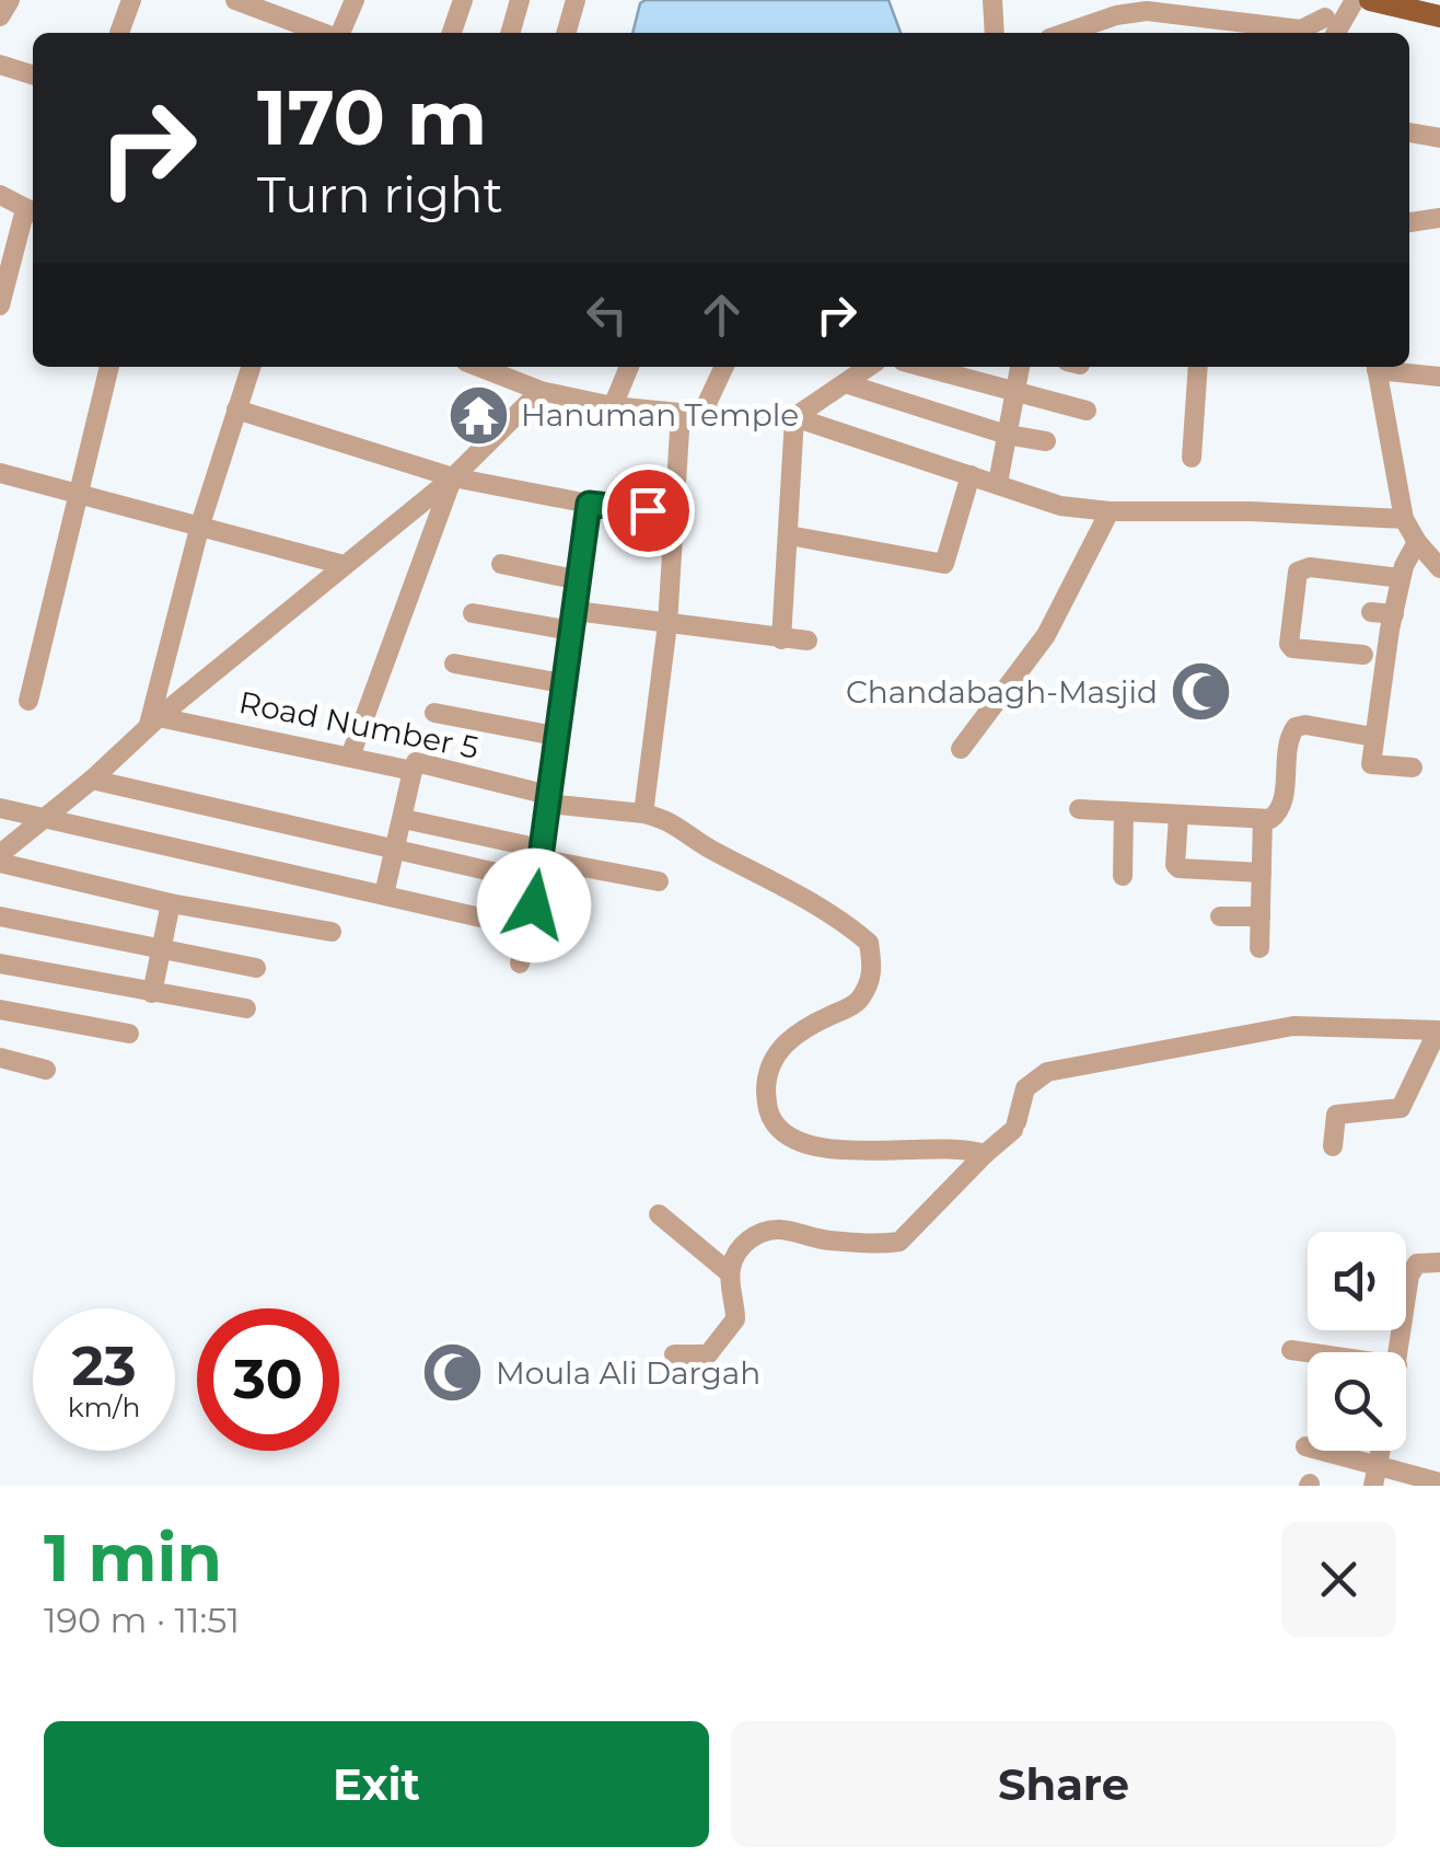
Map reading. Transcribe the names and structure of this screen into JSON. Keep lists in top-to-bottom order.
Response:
{
  "streets": {
    "street": ["Road Number 5"]
  },
  "places": {
    "temple": ["Hanuman Temple"],
    "mosque": ["Chandabagh-Masjid", "Moula Ali Dargah"]
  },
  "page": {
    "turn": ["170 m", "Turn right"],
    "speed": "23 km/h",
    "limit": "30",
    "heading": ["1 min", "190 m · 11:51"],
    "buttons": ["Exit", "Share"]
  }
}
